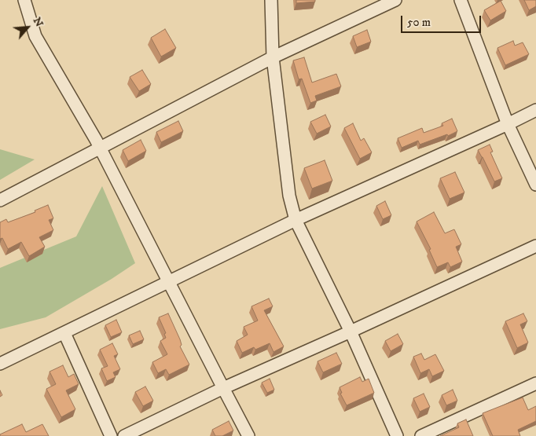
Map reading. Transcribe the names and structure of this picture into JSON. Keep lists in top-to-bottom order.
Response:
{
  "scale_bar": "50 m",
  "north": "top right"
}
